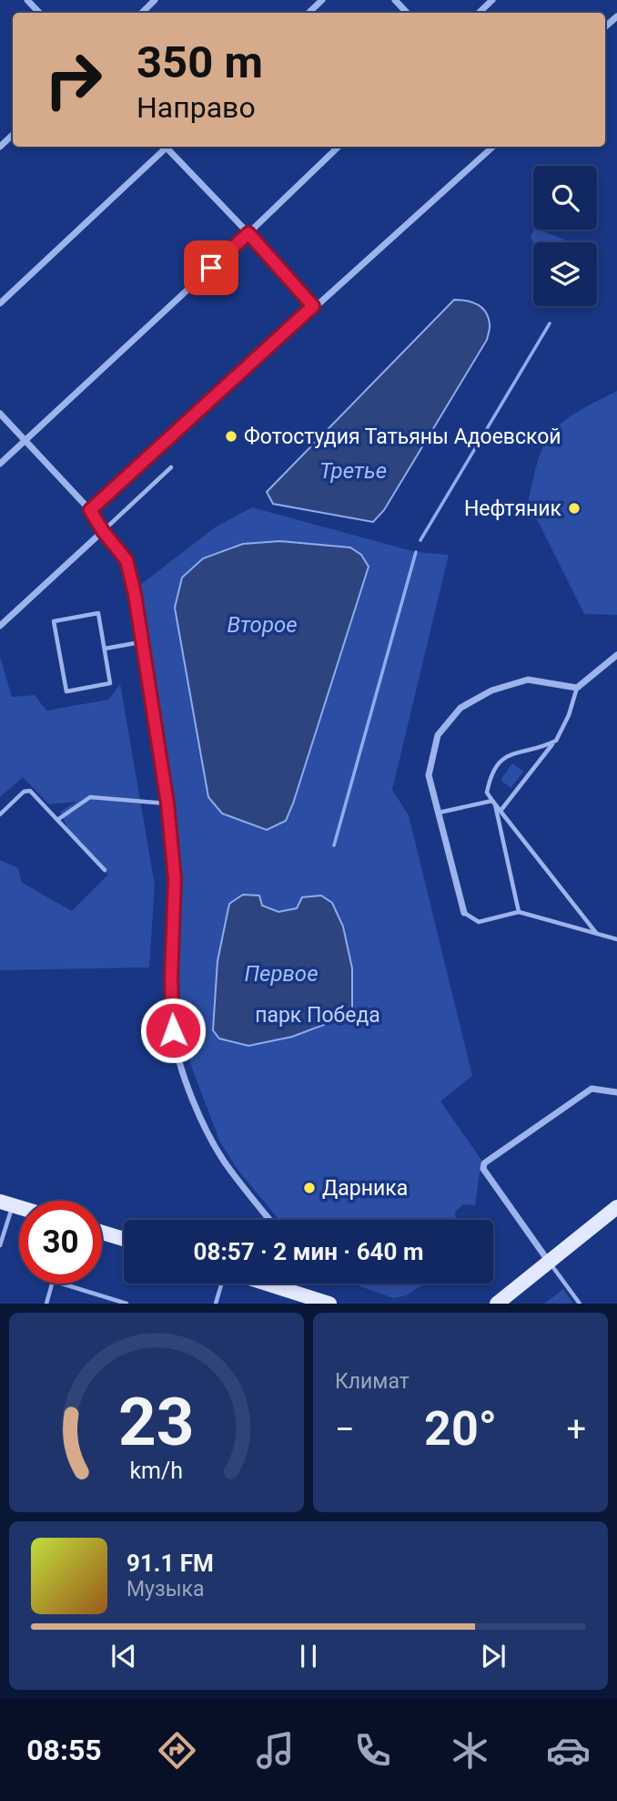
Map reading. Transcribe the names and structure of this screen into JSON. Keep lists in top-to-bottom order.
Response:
{
  "water": ["Третье", "Второе", "Первое"],
  "parks": ["парк Победa"],
  "places": ["Фотостудия Татьяны Адоевской", "Нефтяник", "Дарника"],
  "page": {
    "turn": ["350 m", "Направо"],
    "limit": "30",
    "trip": "08:57 · 2 мин · 640 m",
    "tile": "Климат",
    "heat": ["−", "20°", "+"],
    "song": ["91.1 FM", "Музыка"],
    "tabs": "08:55",
    "gauge": ["23", "km/h"]
  }
}
